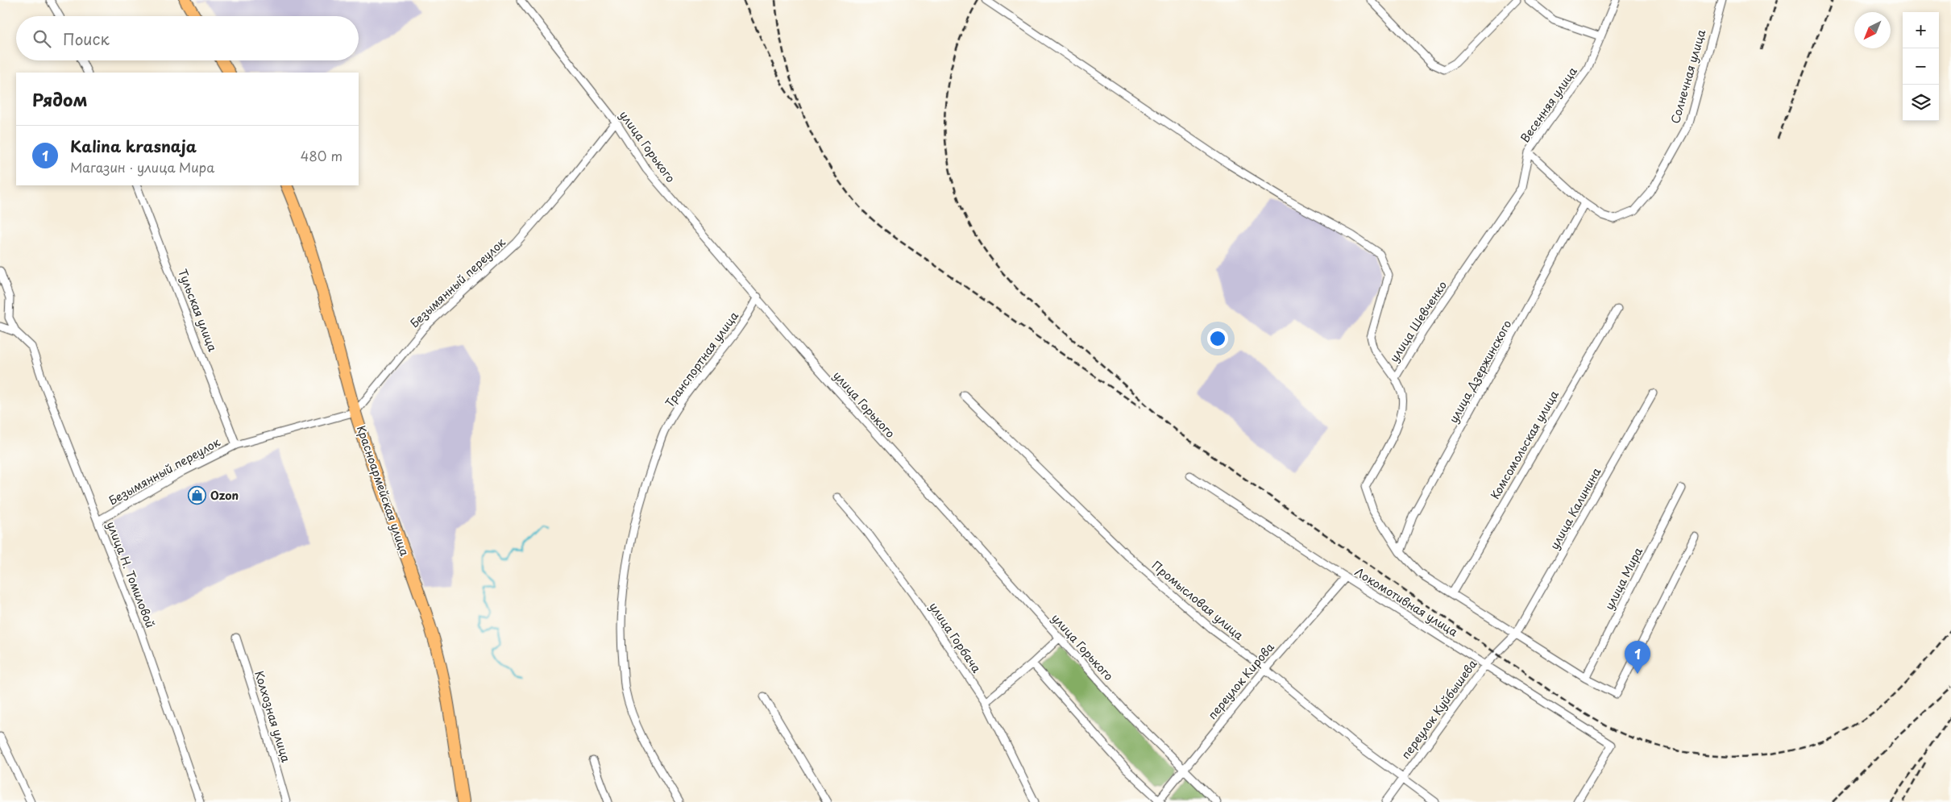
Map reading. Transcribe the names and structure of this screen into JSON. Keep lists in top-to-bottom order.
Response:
{
  "streets": {
    "main road": ["Красноармейская улица"],
    "street": [
      "Солнечная улица",
      "Весенняя улица",
      "улица Горького",
      "Безымянный переулок",
      "Тульская улица",
      "улица Шевченко",
      "Транспортная улица",
      "улица Дзержинского",
      "Комсомольская улица",
      "улица Калинина",
      "улица Н. Томиловой",
      "улица Мира",
      "Промысловая улица",
      "Локомотивная улица",
      "улица Горбача",
      "переулок Кирова",
      "переулок Куйбышева",
      "Колхозная улица"
    ]
  },
  "crossings": [
    ["Солнечная улица", "Весенняя улица"],
    ["Солнечная улица", "улица Дзержинского"],
    ["Весенняя улица", "улица Шевченко"],
    ["Весенняя улица", "улица Дзержинского"],
    ["улица Горького", "Безымянный переулок"],
    ["улица Горького", "Транспортная улица"],
    ["улица Горького", "переулок Кирова"],
    ["Безымянный переулок", "Тульская улица"],
    ["Безымянный переулок", "Красноармейская улица"],
    ["Безымянный переулок", "улица Н. Томиловой"],
    ["улица Шевченко", "улица Дзержинского"],
    ["улица Шевченко", "Комсомольская улица"],
    ["улица Шевченко", "улица Калинина"],
    ["улица Шевченко", "улица Мира"],
    ["улица Шевченко", "переулок Куйбышева"],
    ["улица Калинина", "переулок Куйбышева"],
    ["Промысловая улица", "переулок Кирова"],
    ["Промысловая улица", "переулок Куйбышева"],
    ["Локомотивная улица", "переулок Кирова"],
    ["Локомотивная улица", "переулок Куйбышева"]
  ],
  "places": {
    "shop": ["Ozon"]
  },
  "north": "bottom left",
  "page": {
    "map_buttons": ["+", "−"],
    "search": "Поиск",
    "heading": "Рядом",
    "list": [
      {
        "mark": "1",
        "name": "Kalina krasnaja",
        "note": "Магазин · улица Мира",
        "value": "480 m"
      }
    ],
    "pins": "1"
  }
}
